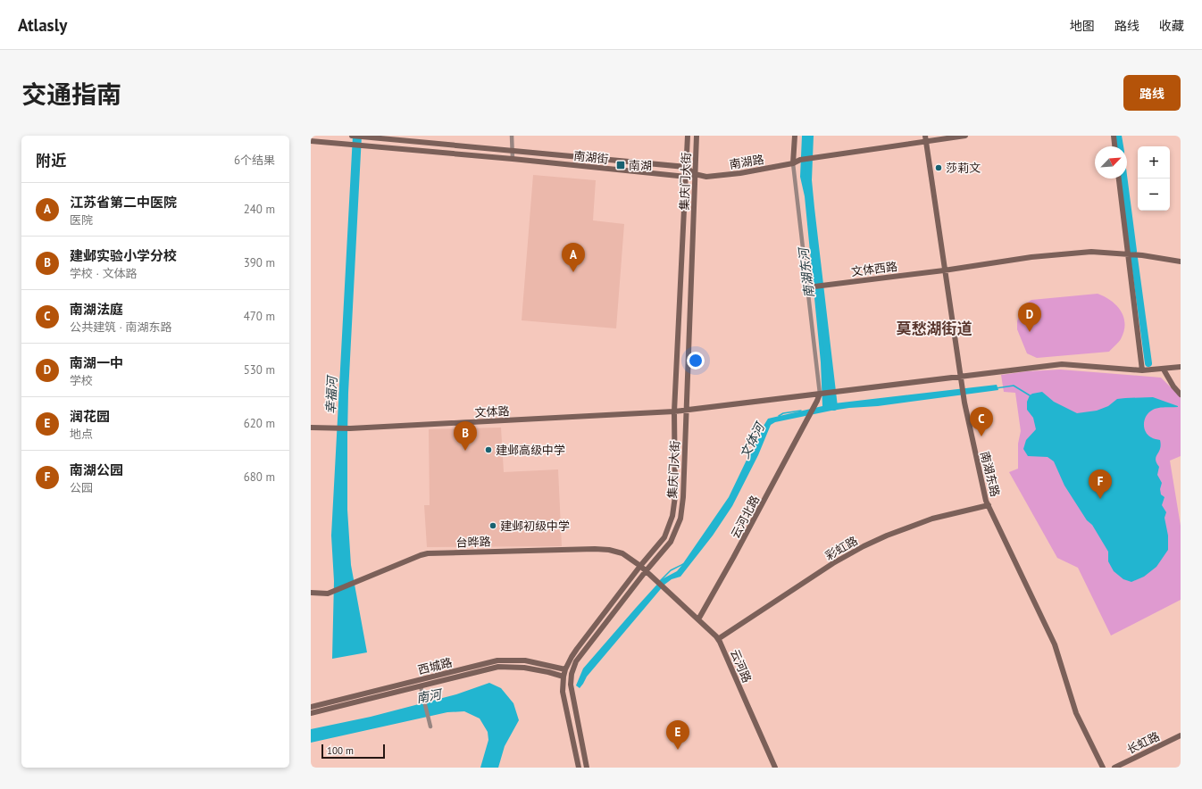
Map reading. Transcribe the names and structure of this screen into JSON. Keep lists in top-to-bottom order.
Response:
{
  "streets": {
    "street": [
      "南湖街",
      "南湖路",
      "集庆门大街",
      "文体西路",
      "文体路",
      "南湖东路",
      "云河北路",
      "台晔路",
      "彩虹路",
      "西城路",
      "云河路",
      "长虹路"
    ]
  },
  "crossings": [
    ["南湖街", "南湖路"],
    ["南湖街", "集庆门大街"],
    ["南湖路", "集庆门大街"],
    ["南湖路", "南湖东路"],
    ["集庆门大街", "文体路"],
    ["集庆门大街", "台晔路"],
    ["集庆门大街", "西城路"],
    ["文体西路", "南湖东路"],
    ["文体路", "南湖东路"],
    ["文体路", "云河北路"],
    ["南湖东路", "彩虹路"],
    ["云河北路", "云河路"],
    ["台晔路", "云河路"],
    ["彩虹路", "云河路"]
  ],
  "districts": ["莫愁湖街道"],
  "water": [
    "南湖东河",
    "幸福河",
    "文体河",
    "南河"
  ],
  "places": {
    "transit": ["南湖"],
    "other": ["莎莉文", "建邺高级中学", "建邺初级中学"]
  },
  "scale_bar": "100 m",
  "north": "top right",
  "page": {
    "header": "Atlasly",
    "nav": ["地图", "路线", "收藏"],
    "title": "交通指南",
    "buttons": "路线",
    "heading": ["附近", "6个结果"],
    "map_buttons": ["+", "−"],
    "list": [
      {
        "mark": "A",
        "name": "江苏省第二中医院",
        "note": "医院",
        "value": "240 m"
      },
      {
        "mark": "B",
        "name": "建邺实验小学分校",
        "note": "学校 · 文体路",
        "value": "390 m"
      },
      {
        "mark": "C",
        "name": "南湖法庭",
        "note": "公共建筑 · 南湖东路",
        "value": "470 m"
      },
      {
        "mark": "D",
        "name": "南湖一中",
        "note": "学校",
        "value": "530 m"
      },
      {
        "mark": "E",
        "name": "润花园",
        "note": "地点",
        "value": "620 m"
      },
      {
        "mark": "F",
        "name": "南湖公园",
        "note": "公园",
        "value": "680 m"
      }
    ],
    "pins": [
      "A",
      "D",
      "C",
      "B",
      "F",
      "E"
    ],
    "scale": "100 m"
  }
}
